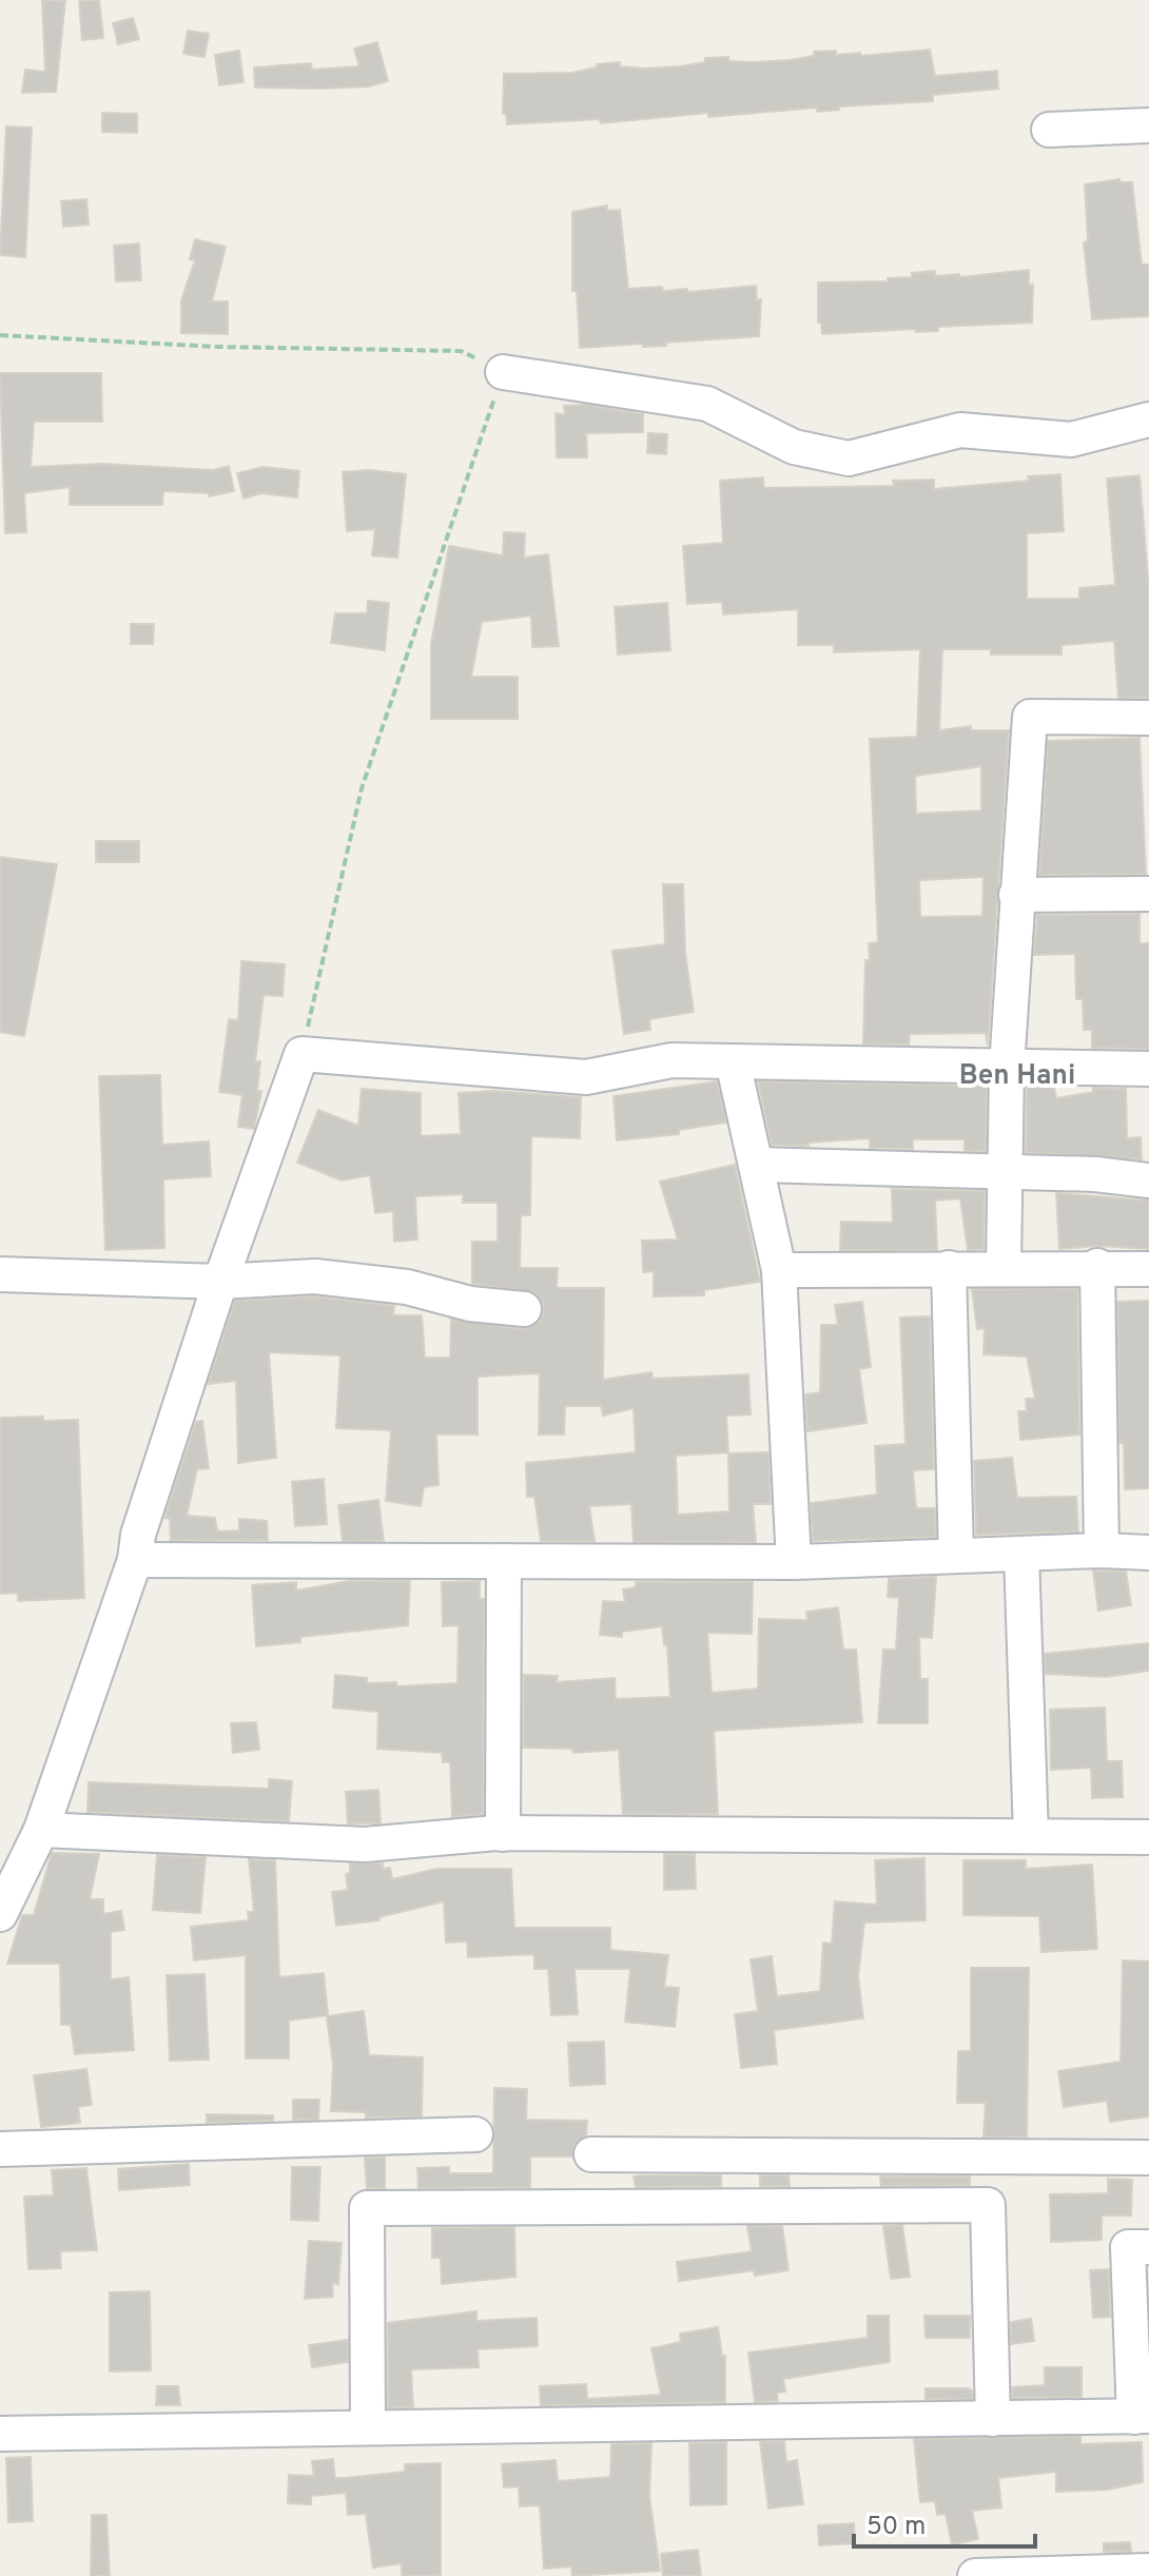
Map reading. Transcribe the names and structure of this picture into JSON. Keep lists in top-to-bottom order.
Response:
{
  "districts": ["Ben Hani"],
  "scale_bar": "50 m"
}
